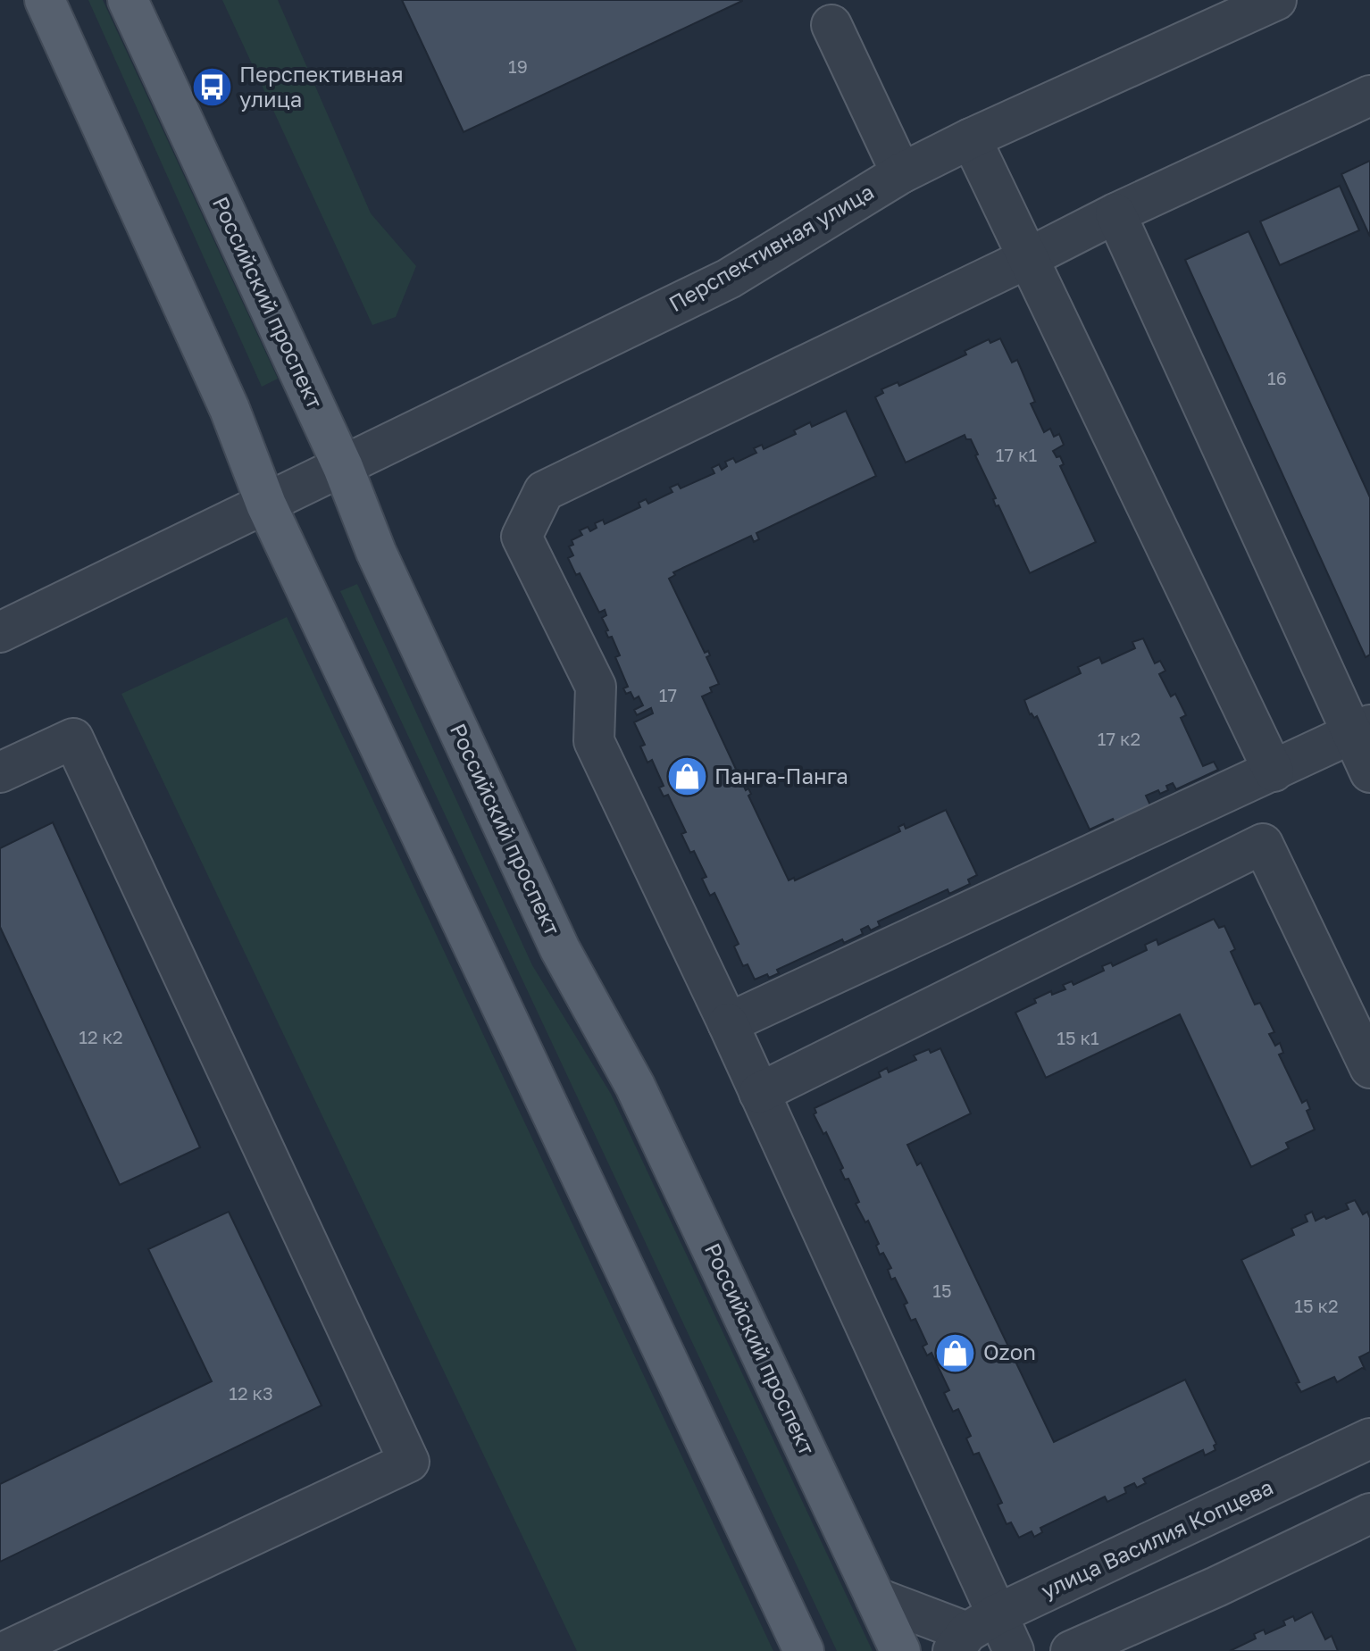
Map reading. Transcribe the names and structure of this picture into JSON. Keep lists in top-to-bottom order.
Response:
{
  "streets": {
    "main road": ["Российский проспект"],
    "street": ["Перспективная улица", "улица Василия Копцева"]
  },
  "crossings": [
    ["Перспективная улица", "Российский проспект"]
  ],
  "places": {
    "bus stop": ["Перспективная улица"],
    "shop": ["Панга-Панга", "Ozon"]
  },
  "house_numbers": [
    "19",
    "16",
    "17 к1",
    "17",
    "17 к2",
    "12 к2",
    "15 к1",
    "15",
    "15 к2",
    "12 к3"
  ]
}
